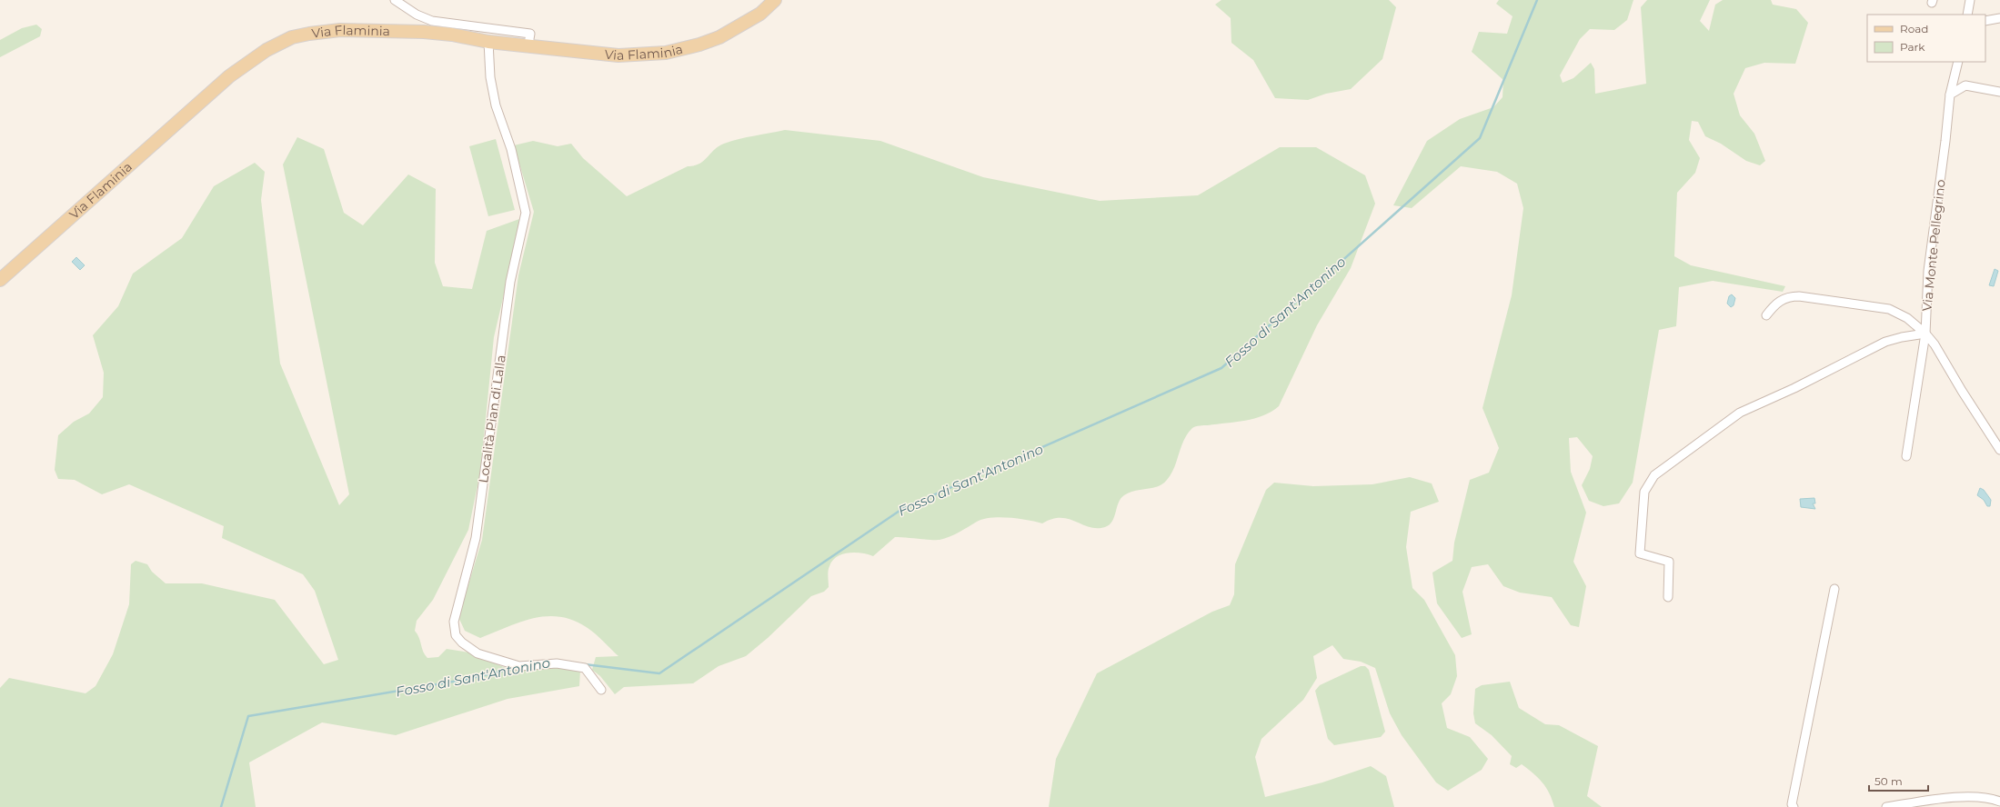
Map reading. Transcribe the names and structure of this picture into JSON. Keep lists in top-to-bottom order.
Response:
{
  "streets": {
    "main road": ["Via Flaminia"],
    "street": ["Via Monte Pellegrino", "Località Pian di Lalla"]
  },
  "crossings": [
    ["Via Flaminia", "Località Pian di Lalla"]
  ],
  "water": ["Fosso di Sant'Antonino"],
  "legend": ["Road", "Park"],
  "scale_bar": "50 m"
}
